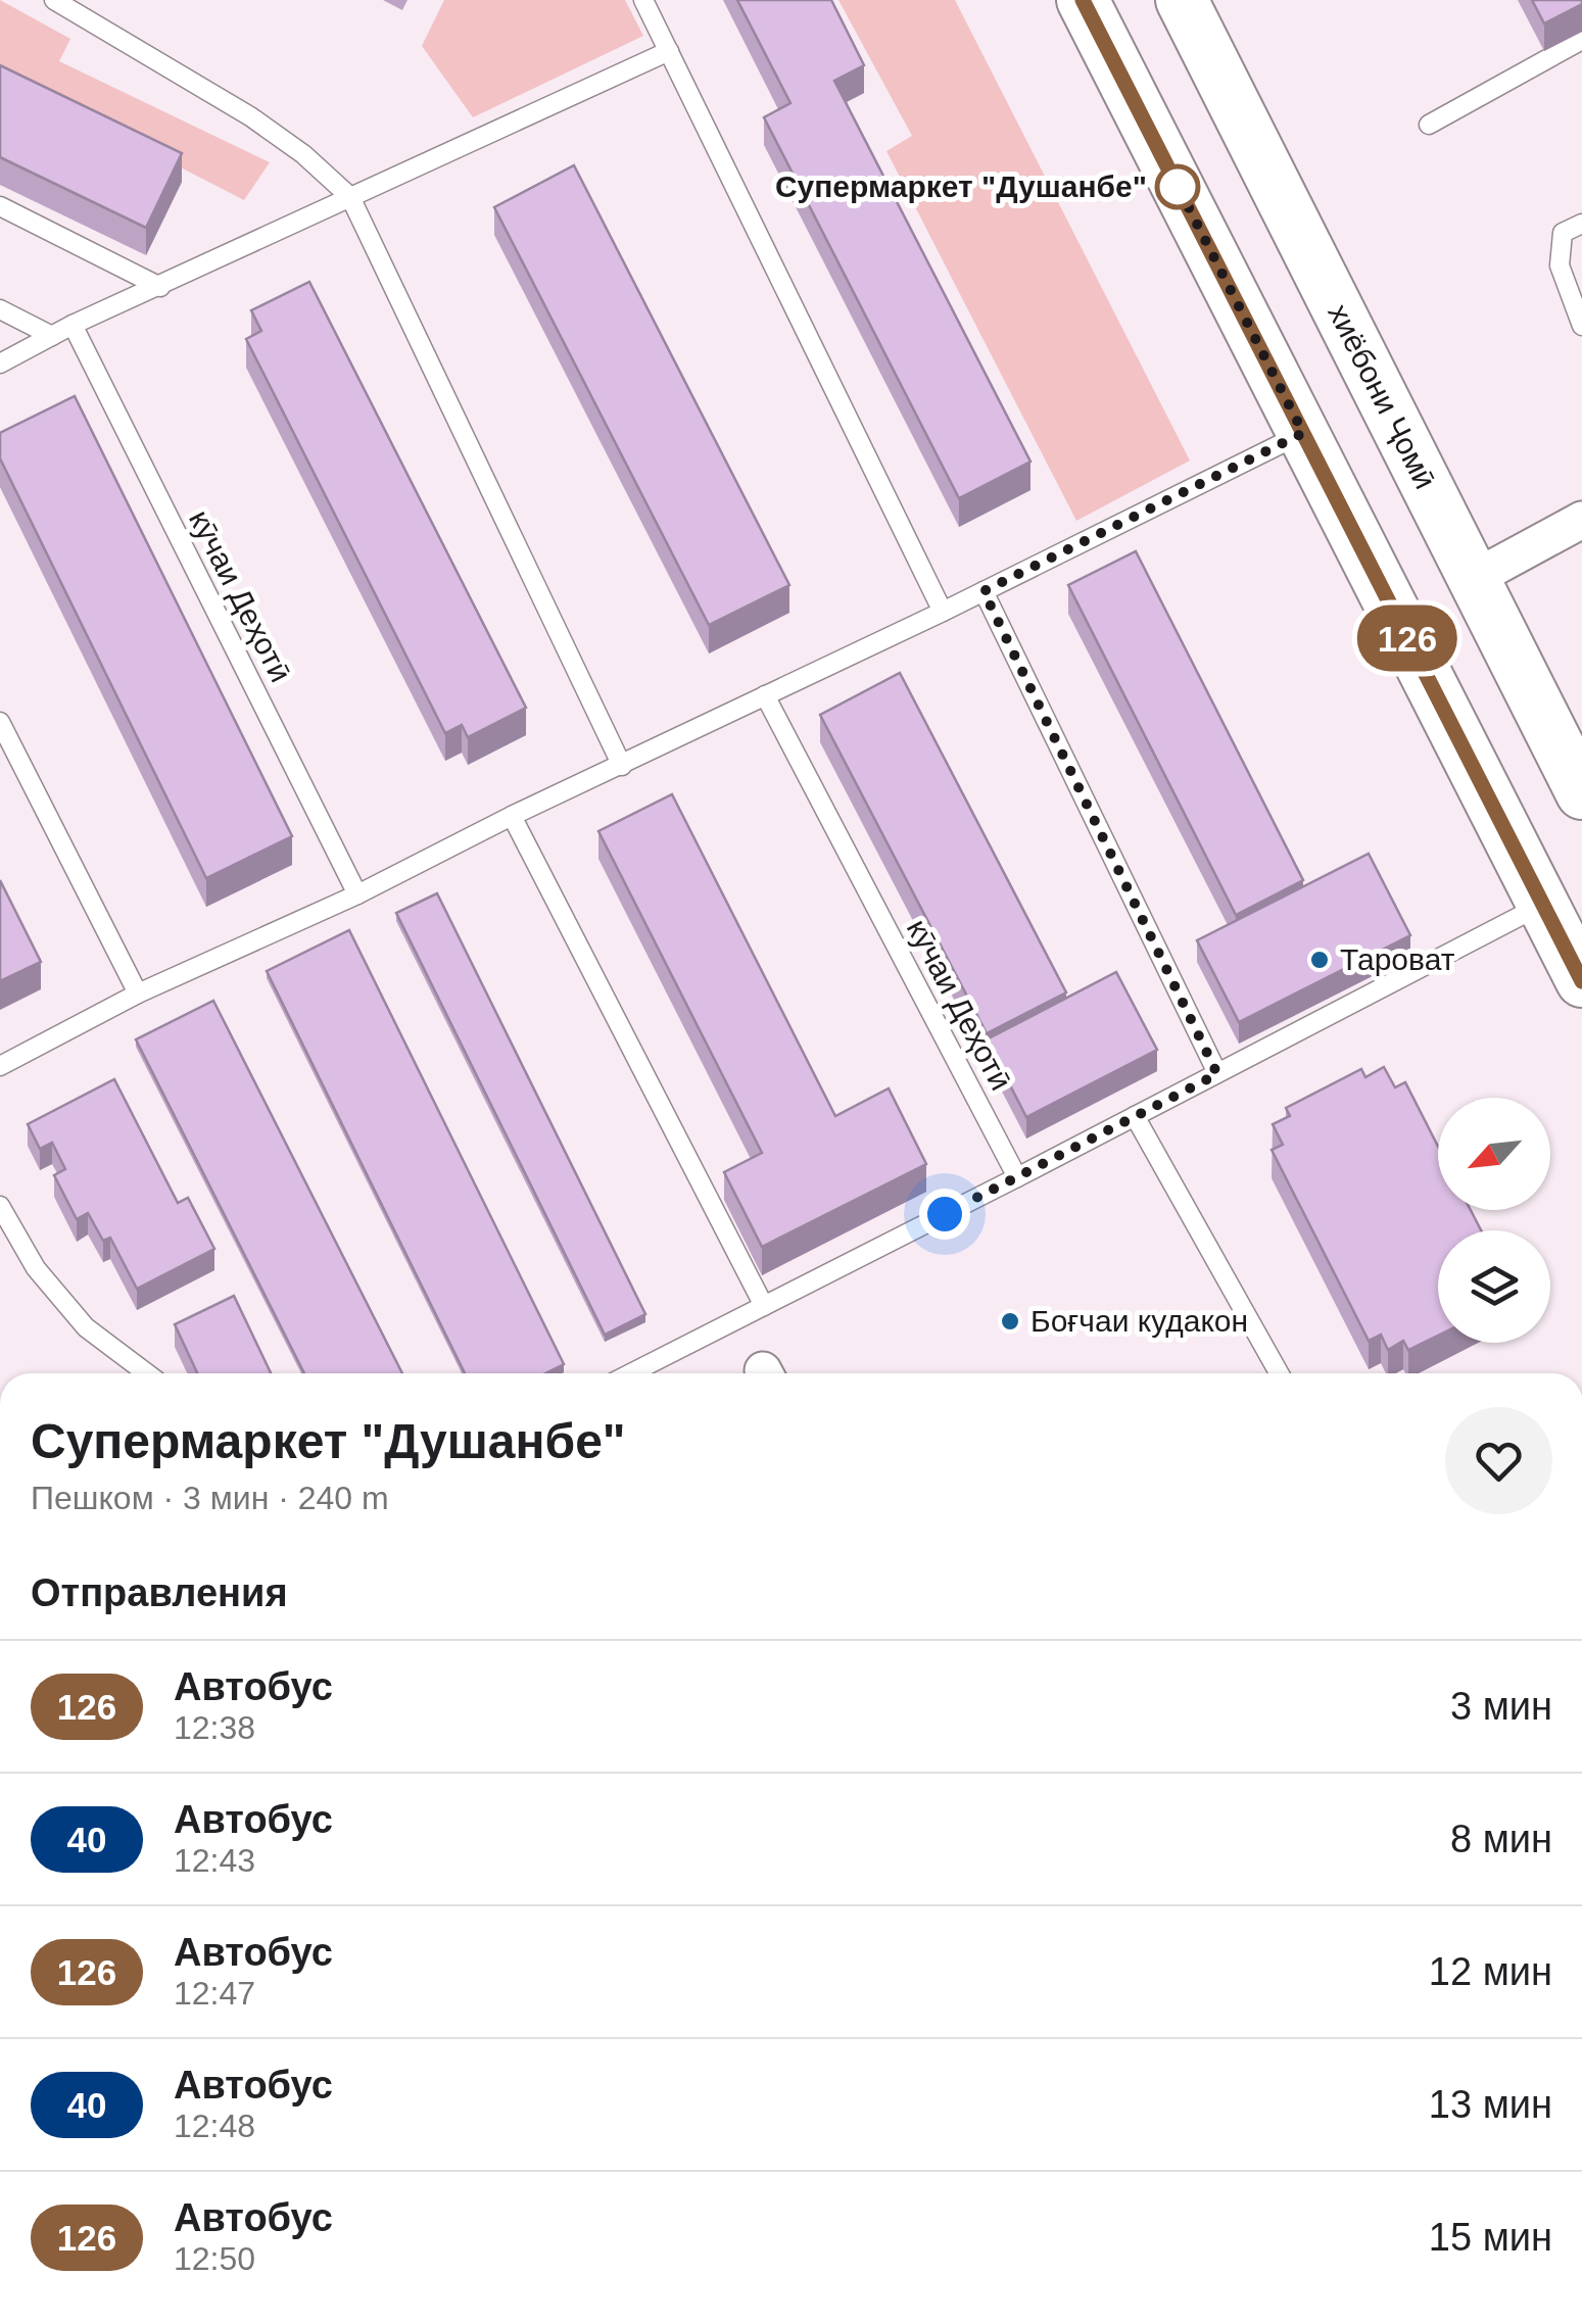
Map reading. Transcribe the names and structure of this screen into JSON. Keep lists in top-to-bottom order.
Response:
{
  "streets": {
    "main road": ["хиёбони Ҷомӣ"],
    "lane": ["кӯчаи Деҳотӣ"]
  },
  "places": ["Супермаркет \"Душанбе\"", "Тароват", "Боғчаи кудакон"],
  "lines": ["bus line 126"],
  "north": "bottom left",
  "page": {
    "on_map": "126",
    "heading": [
      ["Супермаркет \"Душанбе\"", "Пешком · 3 мин · 240 m"],
      "Отправления"
    ],
    "list": [
      {
        "mark": "126",
        "name": "Автобус",
        "note": "12:38",
        "value": "3 мин"
      },
      {
        "mark": "40",
        "name": "Автобус",
        "note": "12:43",
        "value": "8 мин"
      },
      {
        "mark": "126",
        "name": "Автобус",
        "note": "12:47",
        "value": "12 мин"
      },
      {
        "mark": "40",
        "name": "Автобус",
        "note": "12:48",
        "value": "13 мин"
      },
      {
        "mark": "126",
        "name": "Автобус",
        "note": "12:50",
        "value": "15 мин"
      }
    ]
  }
}
